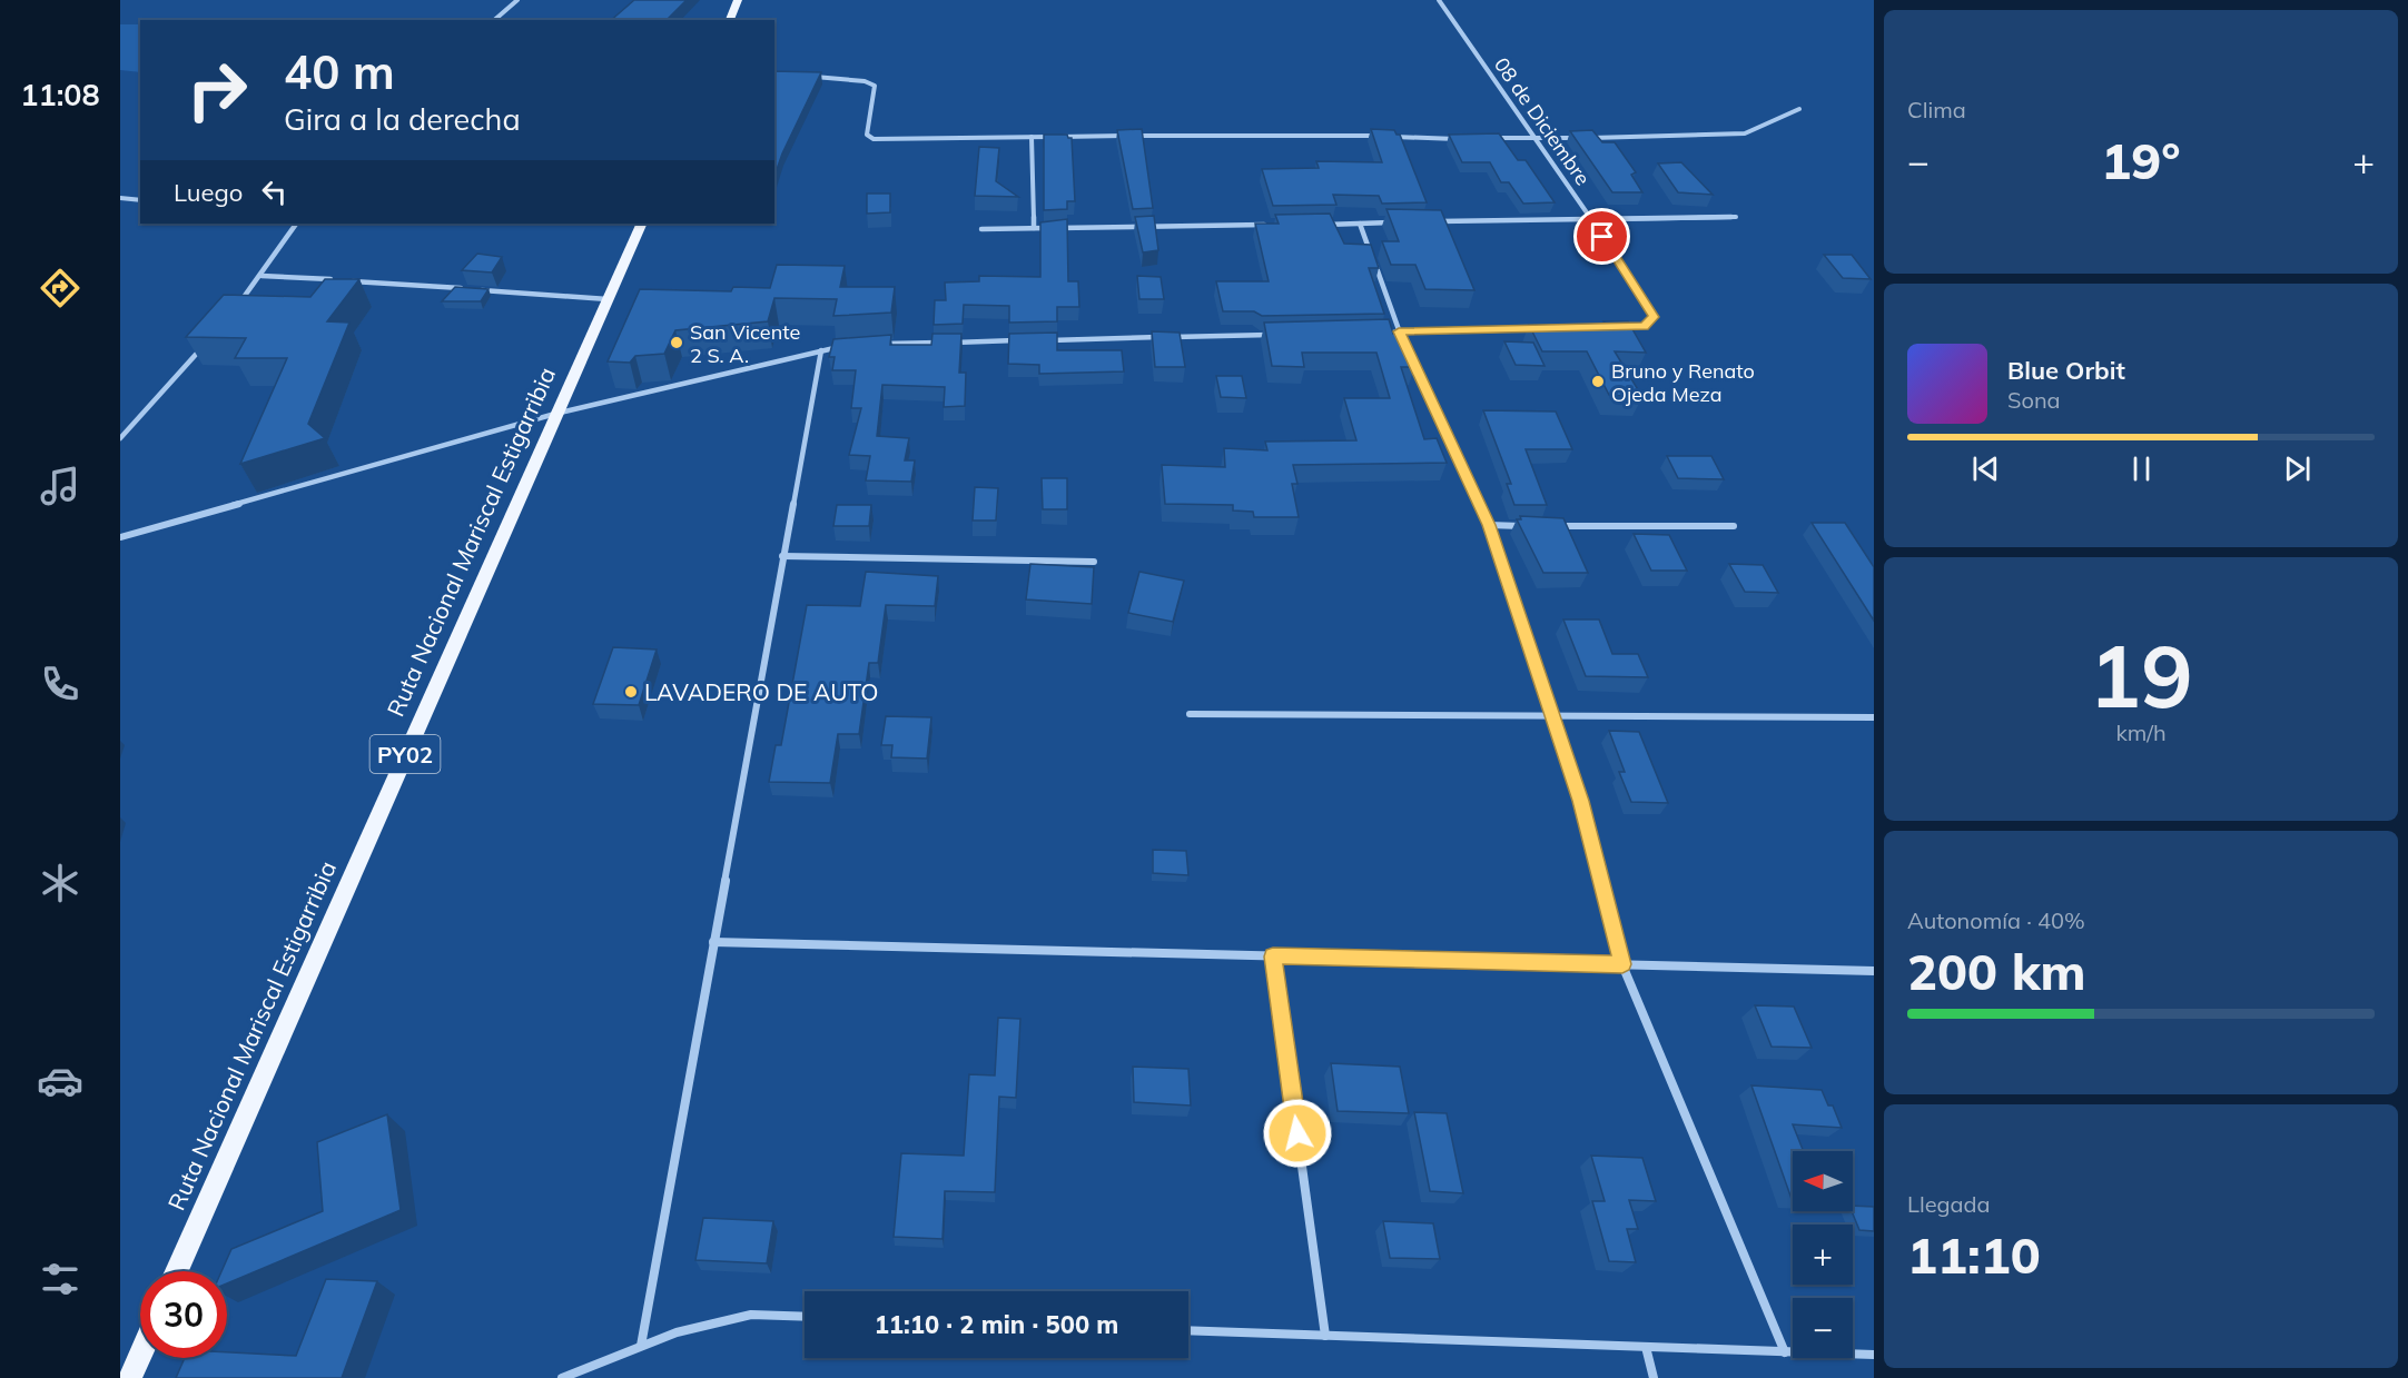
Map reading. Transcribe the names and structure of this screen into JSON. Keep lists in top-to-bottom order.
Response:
{
  "streets": {
    "main road": ["Ruta Nacional Mariscal Estigarribia", "PY02"],
    "street": ["08 de Diciembre"]
  },
  "places": ["San Vicente 2 S. A.", "Bruno y Renato Ojeda Meza", "LAVADERO DE AUTO"],
  "north": "left",
  "page": {
    "tabs": "11:08",
    "tile": [
      "Clima",
      ["19", "km/h"],
      ["Autonomía · 40%", "200 km"],
      ["Llegada", "11:10"]
    ],
    "turn": ["40 m", "Gira a la derecha"],
    "heat": ["−", "19°", "+"],
    "then": "Luego",
    "song": ["Blue Orbit", "Sona"],
    "map_buttons": ["+", "−"],
    "limit": "30",
    "trip": "11:10 · 2 min · 500 m"
  }
}
